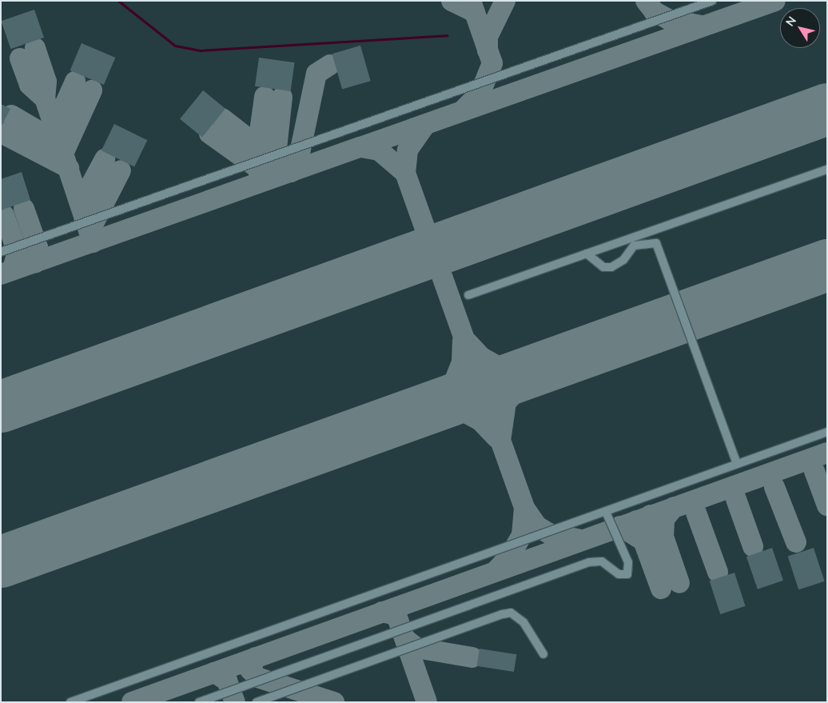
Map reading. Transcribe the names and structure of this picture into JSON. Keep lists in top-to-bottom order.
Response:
{
  "north": "top left"
}
